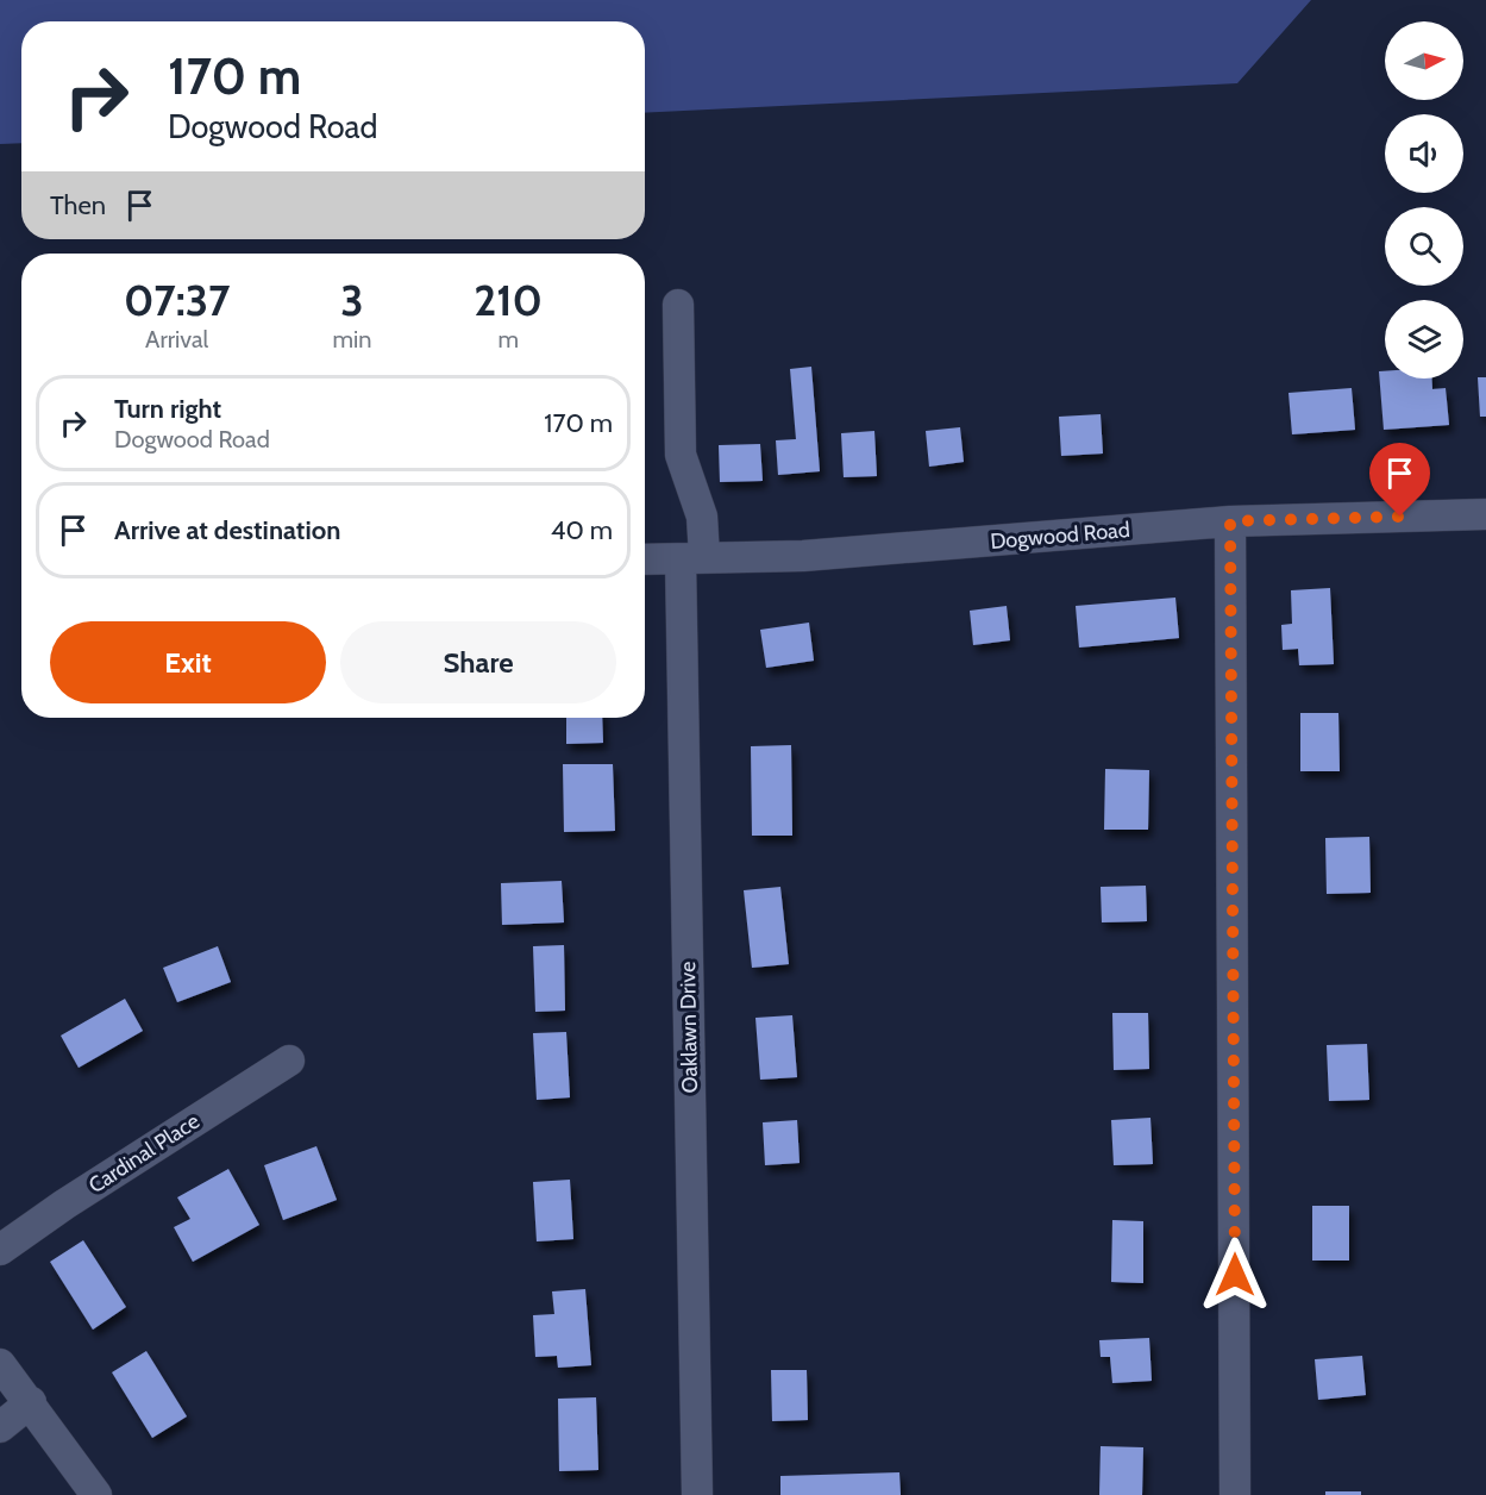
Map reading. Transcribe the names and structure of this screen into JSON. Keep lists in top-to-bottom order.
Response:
{
  "streets": {
    "street": ["Dogwood Road", "Oaklawn Drive", "Cardinal Place"]
  },
  "crossings": [
    ["Dogwood Road", "Oaklawn Drive"]
  ],
  "north": "right",
  "page": {
    "turn": ["170 m", "Dogwood Road"],
    "then": "Then",
    "eta": [
      "07:37",
      "Arrival",
      "3",
      "min",
      "210",
      "m"
    ],
    "list": [
      {
        "name": "Turn right",
        "note": "Dogwood Road",
        "value": "170 m"
      },
      {
        "name": "Arrive at destination",
        "value": "40 m"
      }
    ],
    "buttons": ["Exit", "Share"]
  }
}
